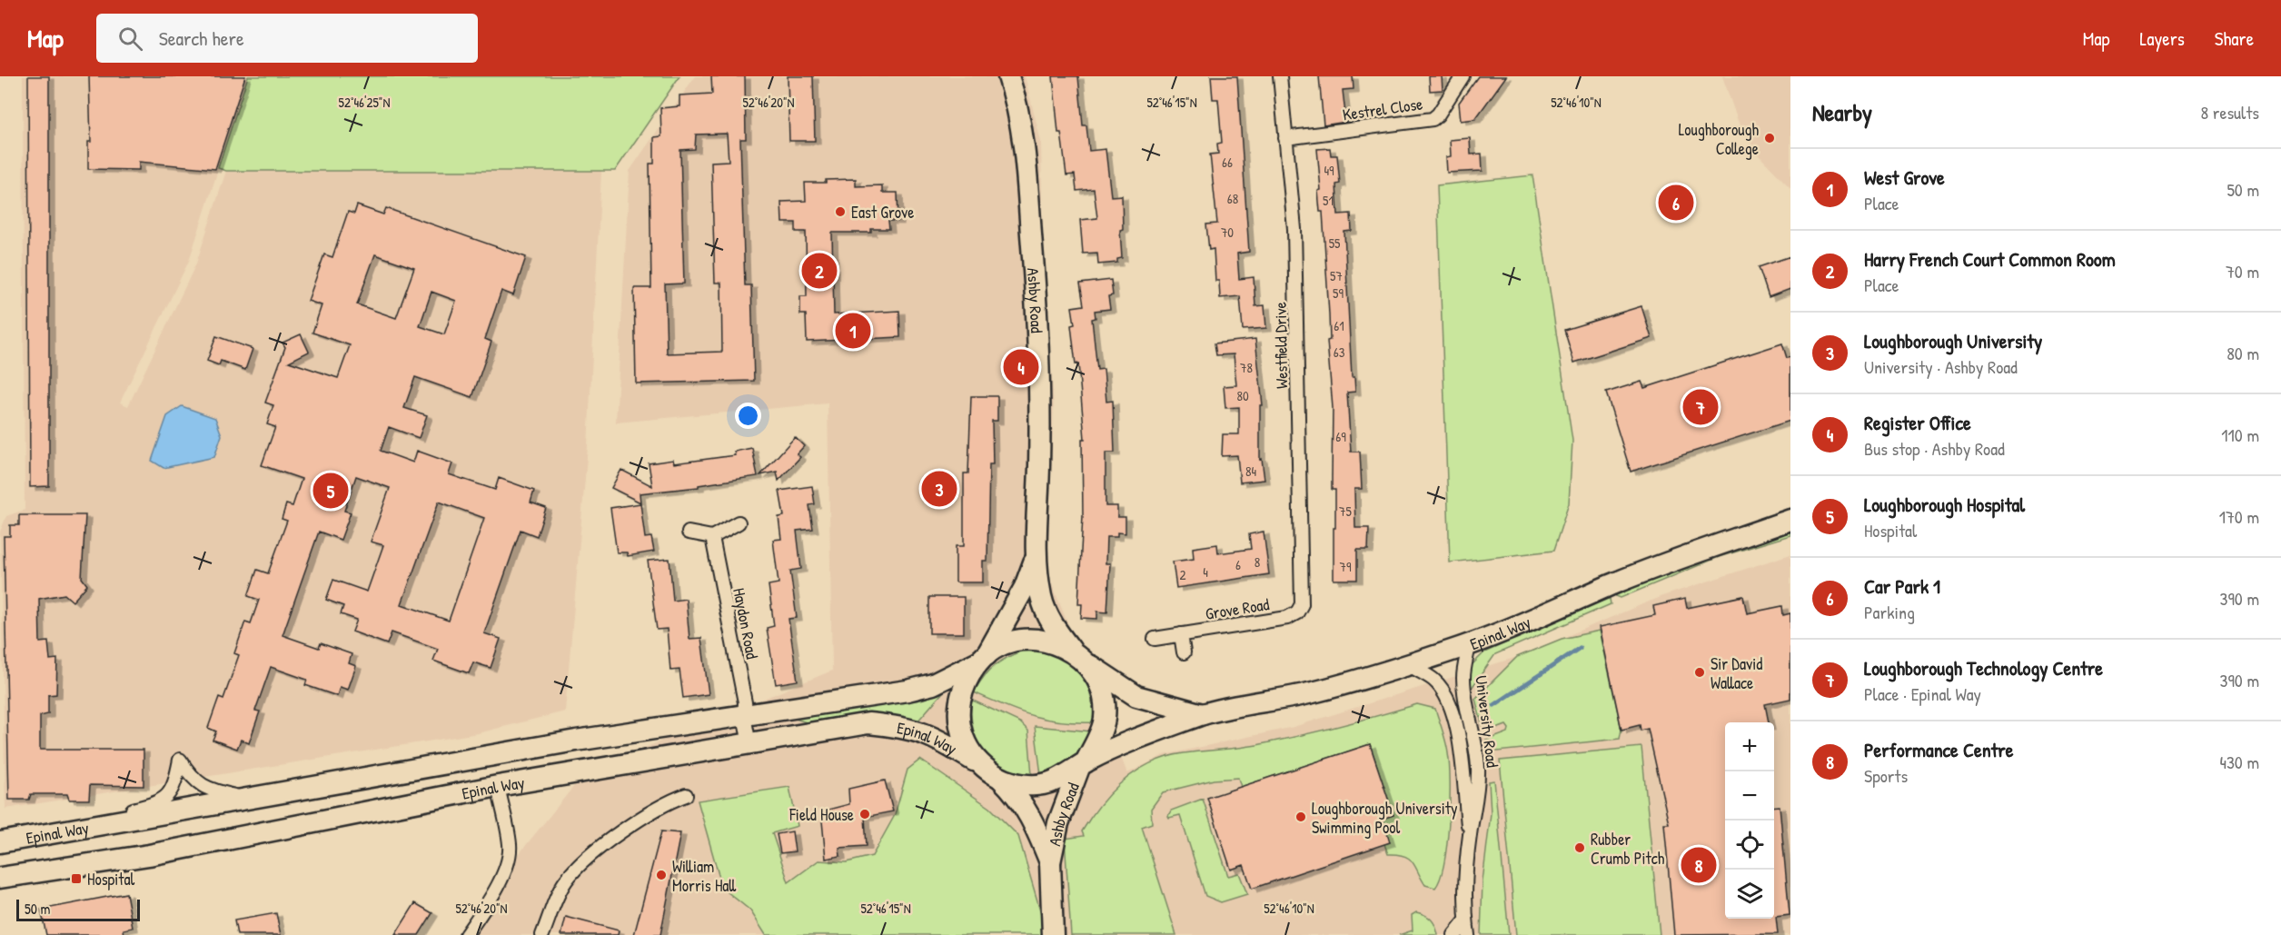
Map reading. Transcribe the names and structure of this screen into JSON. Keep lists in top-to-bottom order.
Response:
{
  "streets": {
    "main road": ["Ashby Road", "Epinal Way"],
    "street": [
      "Kestrel Close",
      "Westfield Drive",
      "Grove Road",
      "Haydon Road",
      "University Road"
    ]
  },
  "crossings": [
    ["Kestrel Close", "Westfield Drive"],
    ["Ashby Road", "Epinal Way"],
    ["Westfield Drive", "Grove Road"],
    ["Haydon Road", "Epinal Way"],
    ["Epinal Way", "University Road"]
  ],
  "places": {
    "other": [
      "Loughborough College",
      "East Grove",
      "Sir David Wallace",
      "Field House",
      "Loughborough University Swimming Pool",
      "Rubber Crumb Pitch",
      "William Morris Hall"
    ],
    "transit": ["Hospital"]
  },
  "house_numbers": [
    "66",
    "49",
    "68",
    "51",
    "70",
    "55",
    "57",
    "59",
    "61",
    "63",
    "78",
    "80",
    "69",
    "84",
    "75",
    "8",
    "6",
    "79",
    "4",
    "2"
  ],
  "scale_bar": "50 m",
  "page": {
    "header": "Map",
    "search": "Search here",
    "nav": ["Map", "Layers", "Share"],
    "heading": ["Nearby", "8 results"],
    "list": [
      {
        "mark": "1",
        "name": "West Grove",
        "note": "Place",
        "value": "50 m"
      },
      {
        "mark": "2",
        "name": "Harry French Court Common Room",
        "note": "Place",
        "value": "70 m"
      },
      {
        "mark": "3",
        "name": "Loughborough University",
        "note": "University · Ashby Road",
        "value": "80 m"
      },
      {
        "mark": "4",
        "name": "Register Office",
        "note": "Bus stop · Ashby Road",
        "value": "110 m"
      },
      {
        "mark": "5",
        "name": "Loughborough Hospital",
        "note": "Hospital",
        "value": "170 m"
      },
      {
        "mark": "6",
        "name": "Car Park 1",
        "note": "Parking",
        "value": "390 m"
      },
      {
        "mark": "7",
        "name": "Loughborough Technology Centre",
        "note": "Place · Epinal Way",
        "value": "390 m"
      },
      {
        "mark": "8",
        "name": "Performance Centre",
        "note": "Sports",
        "value": "430 m"
      }
    ],
    "pins": [
      "6",
      "2",
      "1",
      "4",
      "7",
      "3",
      "5",
      "8"
    ],
    "map_buttons": ["+", "−"],
    "scale": "50 m"
  },
  "coordinates": [
    "52°46'25\"N",
    "52°46'20\"N",
    "52°46'15\"N",
    "52°46'10\"N"
  ]
}
